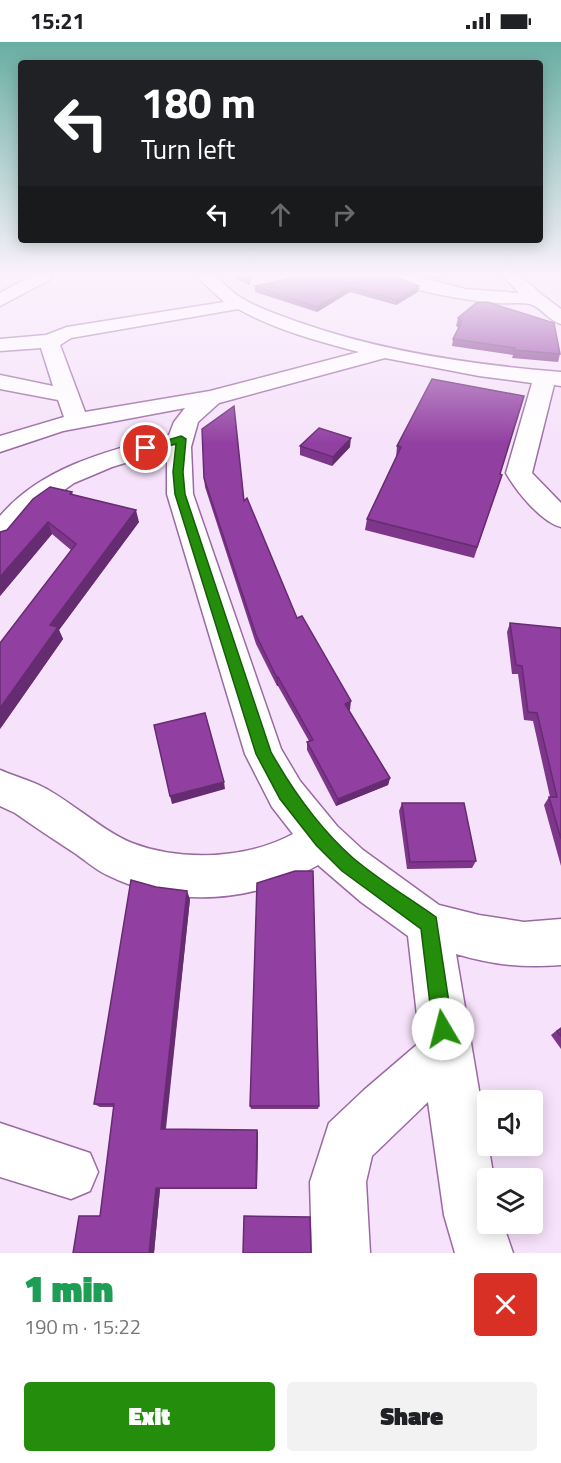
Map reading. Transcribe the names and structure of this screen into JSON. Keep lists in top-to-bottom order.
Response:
{
  "page": {
    "status": "15:21",
    "turn": ["180 m", "Turn left"],
    "heading": ["1 min", "190 m · 15:22"],
    "buttons": ["Exit", "Share"]
  }
}
